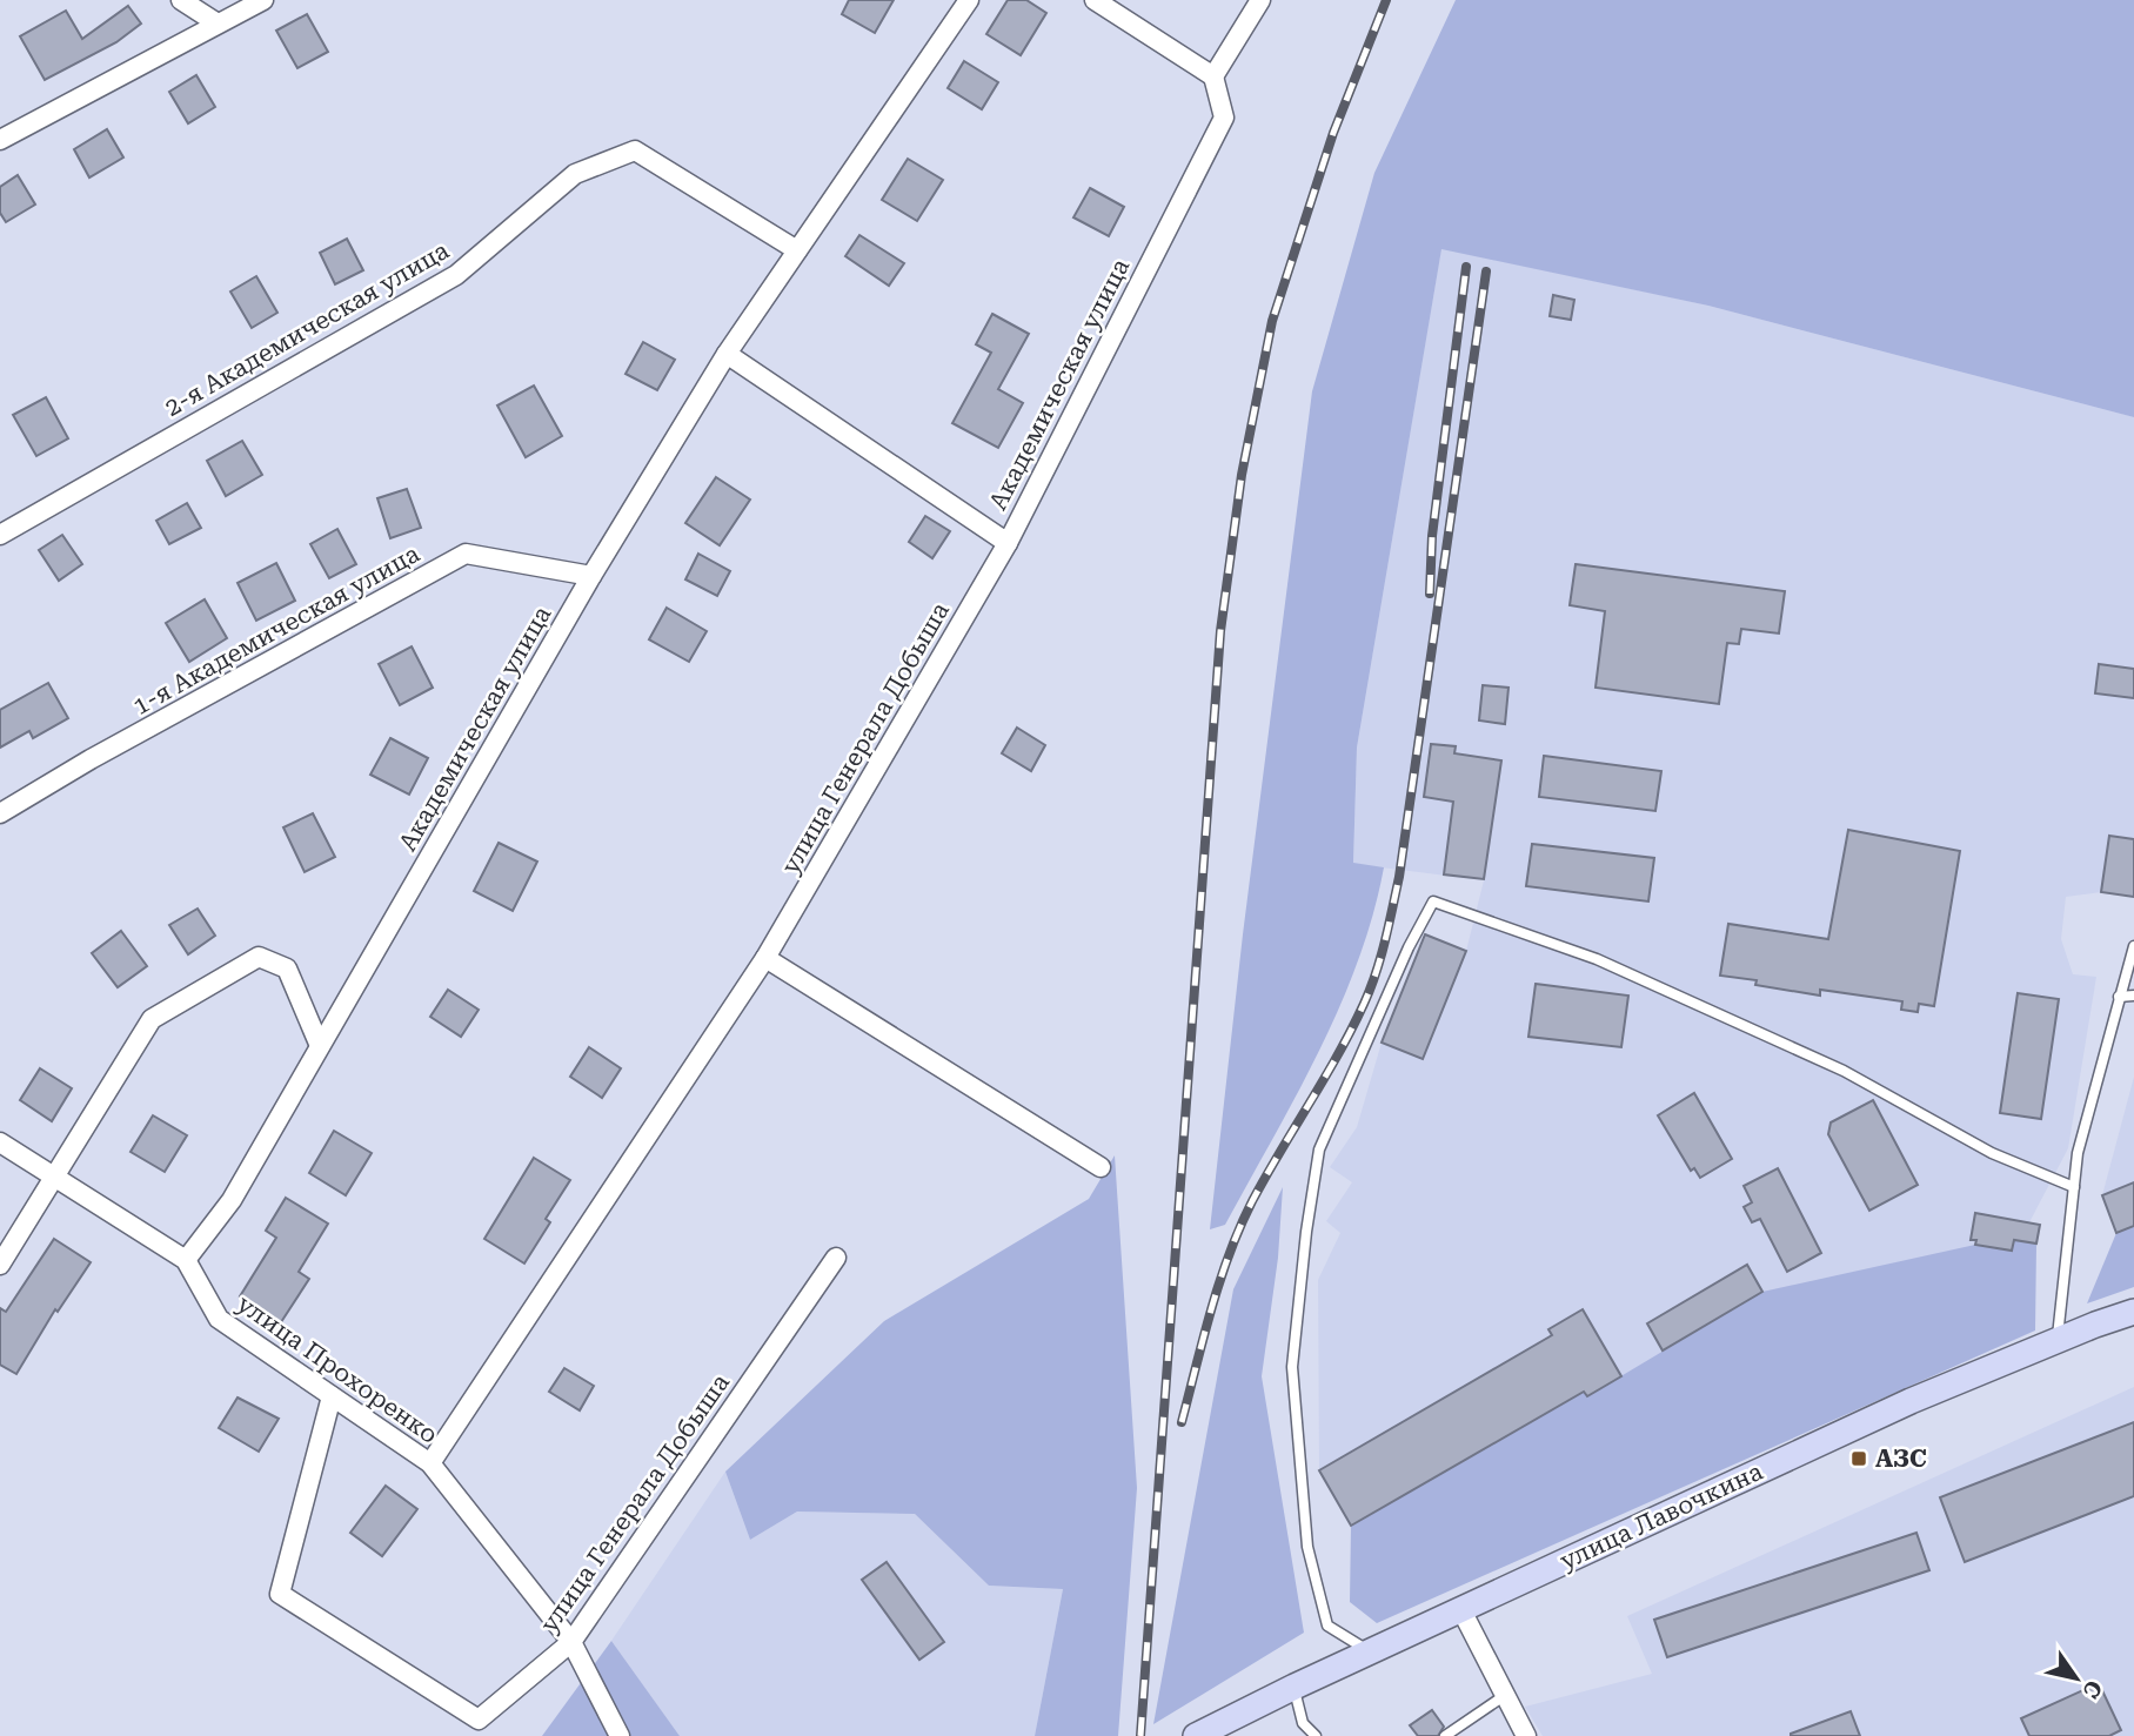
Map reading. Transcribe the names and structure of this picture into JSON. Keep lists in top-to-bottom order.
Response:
{
  "streets": {
    "main road": ["улица Лавочкина"],
    "street": [
      "2-я Академическая улица",
      "Академическая улица",
      "1-я Академическая улица",
      "улица Генерала Добыша",
      "улица Прохоренко"
    ]
  },
  "crossings": [
    ["2-я Академическая улица", "Академическая улица"],
    ["Академическая улица", "1-я Академическая улица"],
    ["Академическая улица", "улица Генерала Добыша"],
    ["Академическая улица", "улица Прохоренко"],
    ["улица Генерала Добыша", "улица Прохоренко"]
  ],
  "places": {
    "transit": ["АЗС"]
  },
  "north": "bottom right"
}
